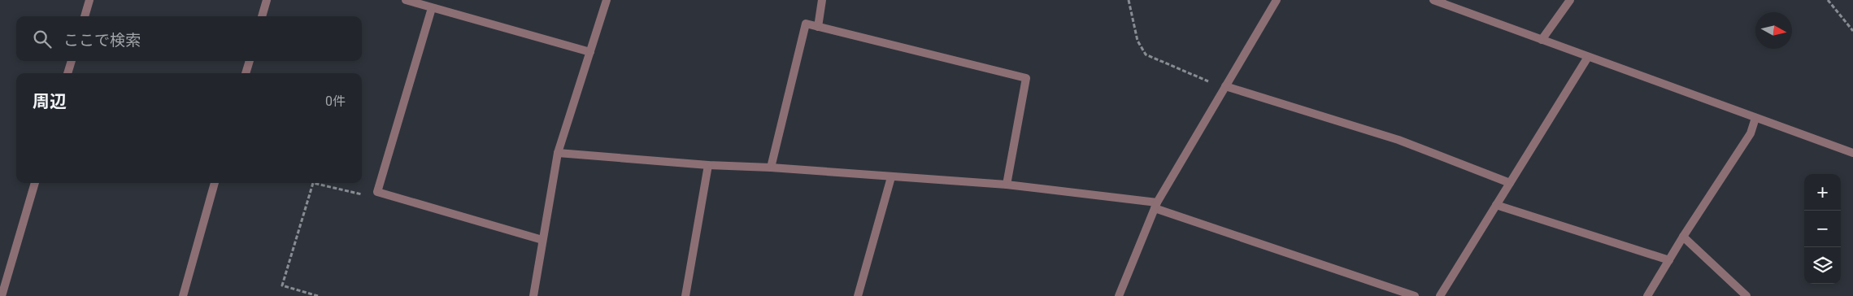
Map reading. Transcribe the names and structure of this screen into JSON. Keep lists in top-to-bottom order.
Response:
{
  "north": "right",
  "page": {
    "search": "ここで検索",
    "heading": ["周辺", "0件"],
    "map_buttons": ["+", "−"]
  }
}
